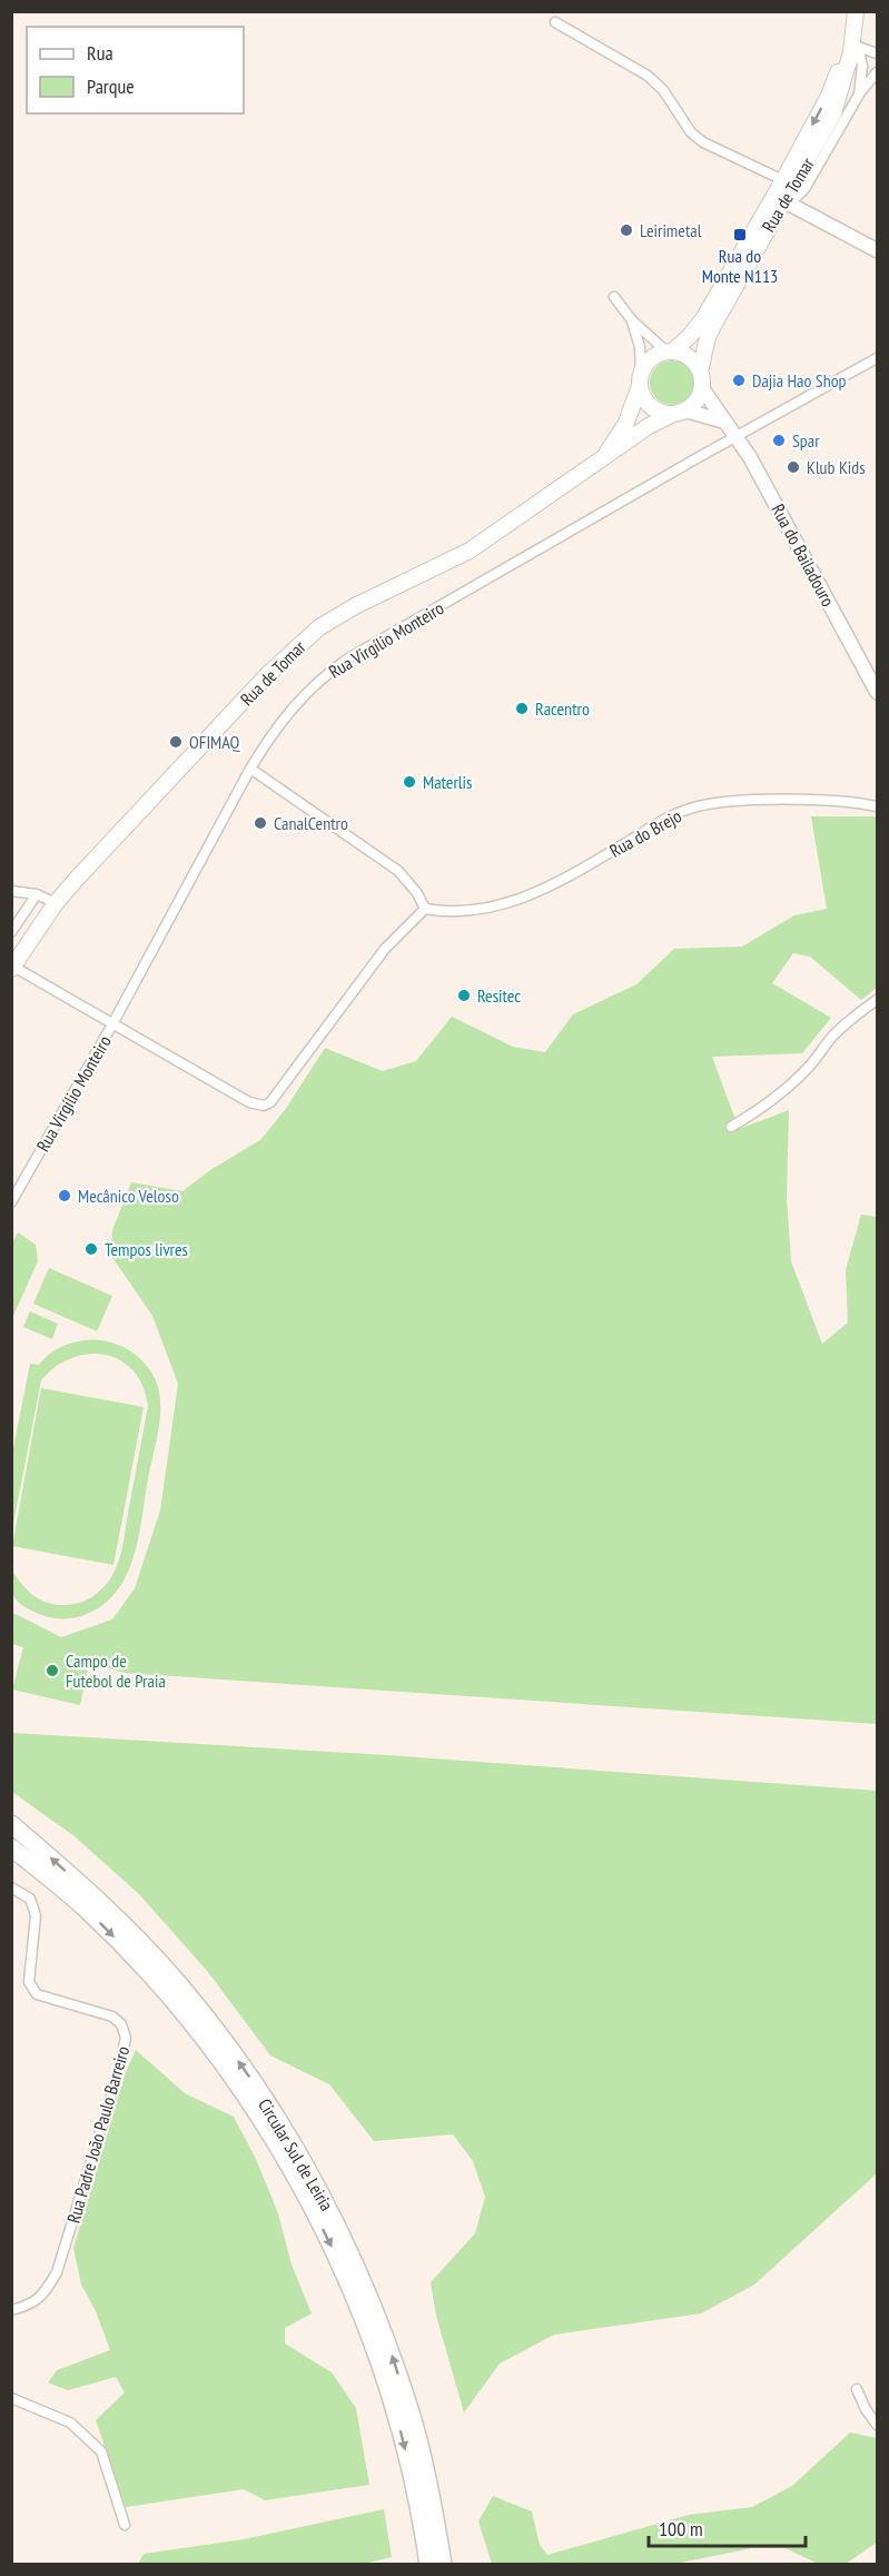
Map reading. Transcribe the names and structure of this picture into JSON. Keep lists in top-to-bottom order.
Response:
{
  "streets": {
    "highway": ["Circular Sul de Leiria"],
    "main road": ["Rua de Tomar"],
    "street": [
      "Rua do Bailadouro",
      "Rua Virgílio Monteiro",
      "Rua do Brejo",
      "Rua Padre João Paulo Barreiro"
    ]
  },
  "crossings": [
    ["Rua de Tomar", "Rua do Bailadouro"],
    ["Rua do Bailadouro", "Rua Virgílio Monteiro"]
  ],
  "places": {
    "other": [
      "Leirimetal",
      "Dajia Hao Shop",
      "Spar",
      "Klub Kids",
      "Racentro",
      "OFIMAQ",
      "Materlis",
      "CanalCentro",
      "Resitec",
      "Mecânico Veloso",
      "Tempos livres",
      "Campo de Futebol de Praia"
    ],
    "transit": ["Rua do Monte N113"]
  },
  "legend": ["Rua", "Parque"],
  "scale_bar": "100 m"
}
